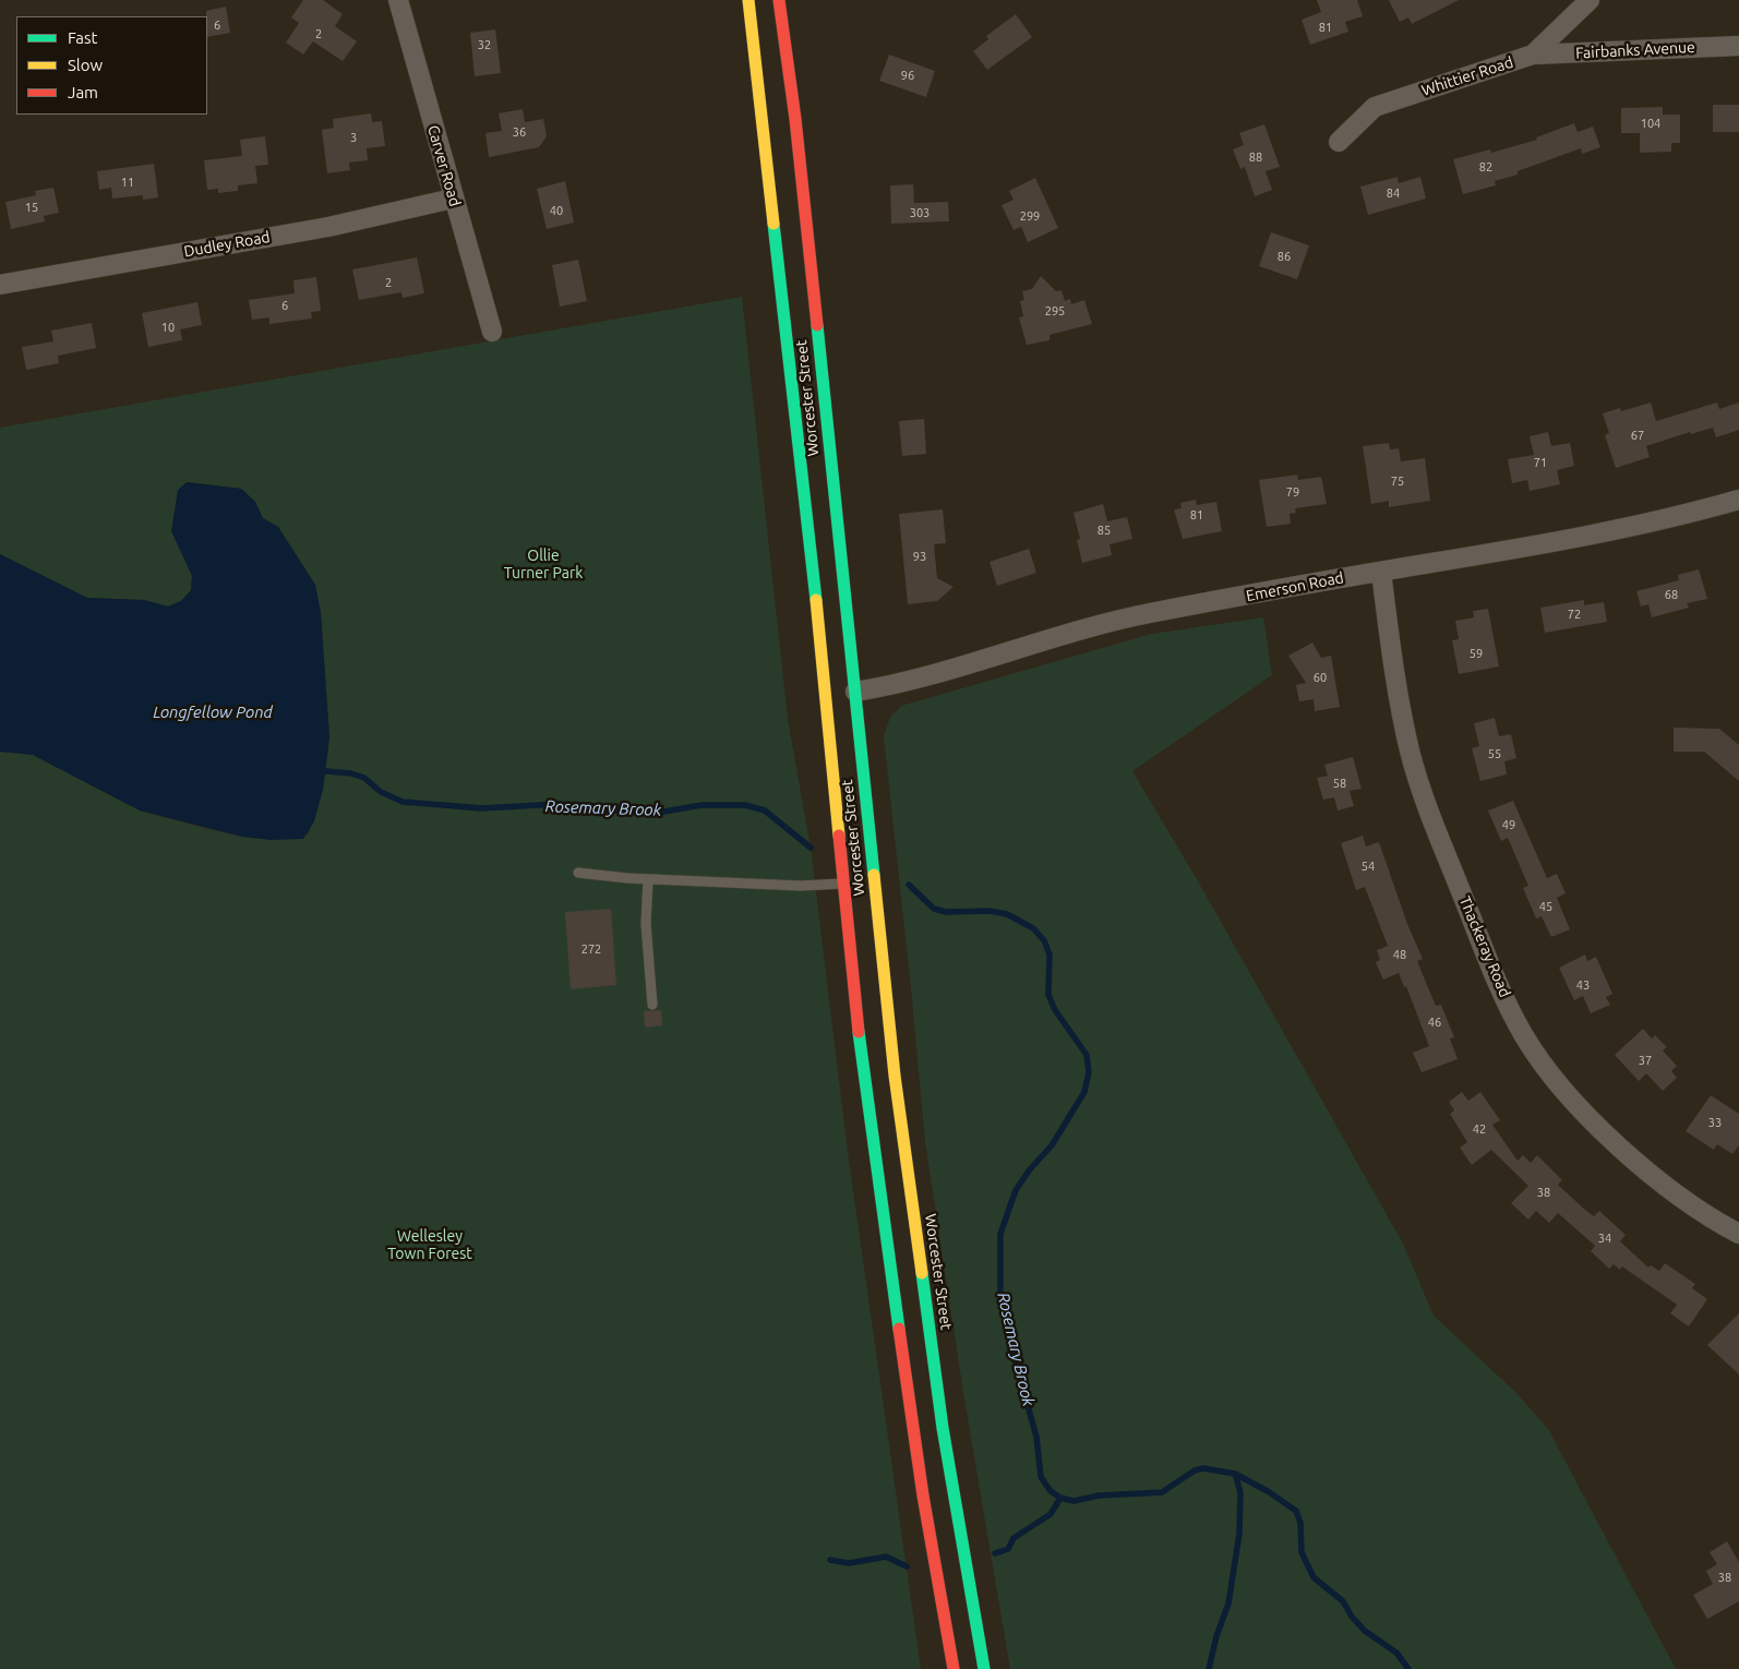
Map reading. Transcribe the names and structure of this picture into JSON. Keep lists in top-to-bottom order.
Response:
{
  "streets": {
    "highway": ["Worcester Street"],
    "street": [
      "Fairbanks Avenue",
      "Whittier Road",
      "Carver Road",
      "Dudley Road",
      "Emerson Road",
      "Thackeray Road"
    ]
  },
  "crossings": [
    ["Fairbanks Avenue", "Whittier Road"],
    ["Carver Road", "Dudley Road"],
    ["Worcester Street", "Emerson Road"],
    ["Emerson Road", "Thackeray Road"]
  ],
  "water": ["Longfellow Pond", "Rosemary Brook"],
  "parks": ["Ollie Turner Park", "Wellesley Town Forest"],
  "house_numbers": [
    "6",
    "81",
    "2",
    "32",
    "96",
    "104",
    "36",
    "3",
    "88",
    "82",
    "11",
    "84",
    "15",
    "40",
    "303",
    "299",
    "86",
    "2",
    "6",
    "295",
    "10",
    "67",
    "71",
    "75",
    "79",
    "81",
    "85",
    "93",
    "68",
    "72",
    "59",
    "60",
    "55",
    "58",
    "49",
    "54",
    "45",
    "272",
    "48",
    "43",
    "46",
    "37",
    "33",
    "42",
    "38",
    "34",
    "38"
  ],
  "legend": ["Fast", "Slow", "Jam"]
}
